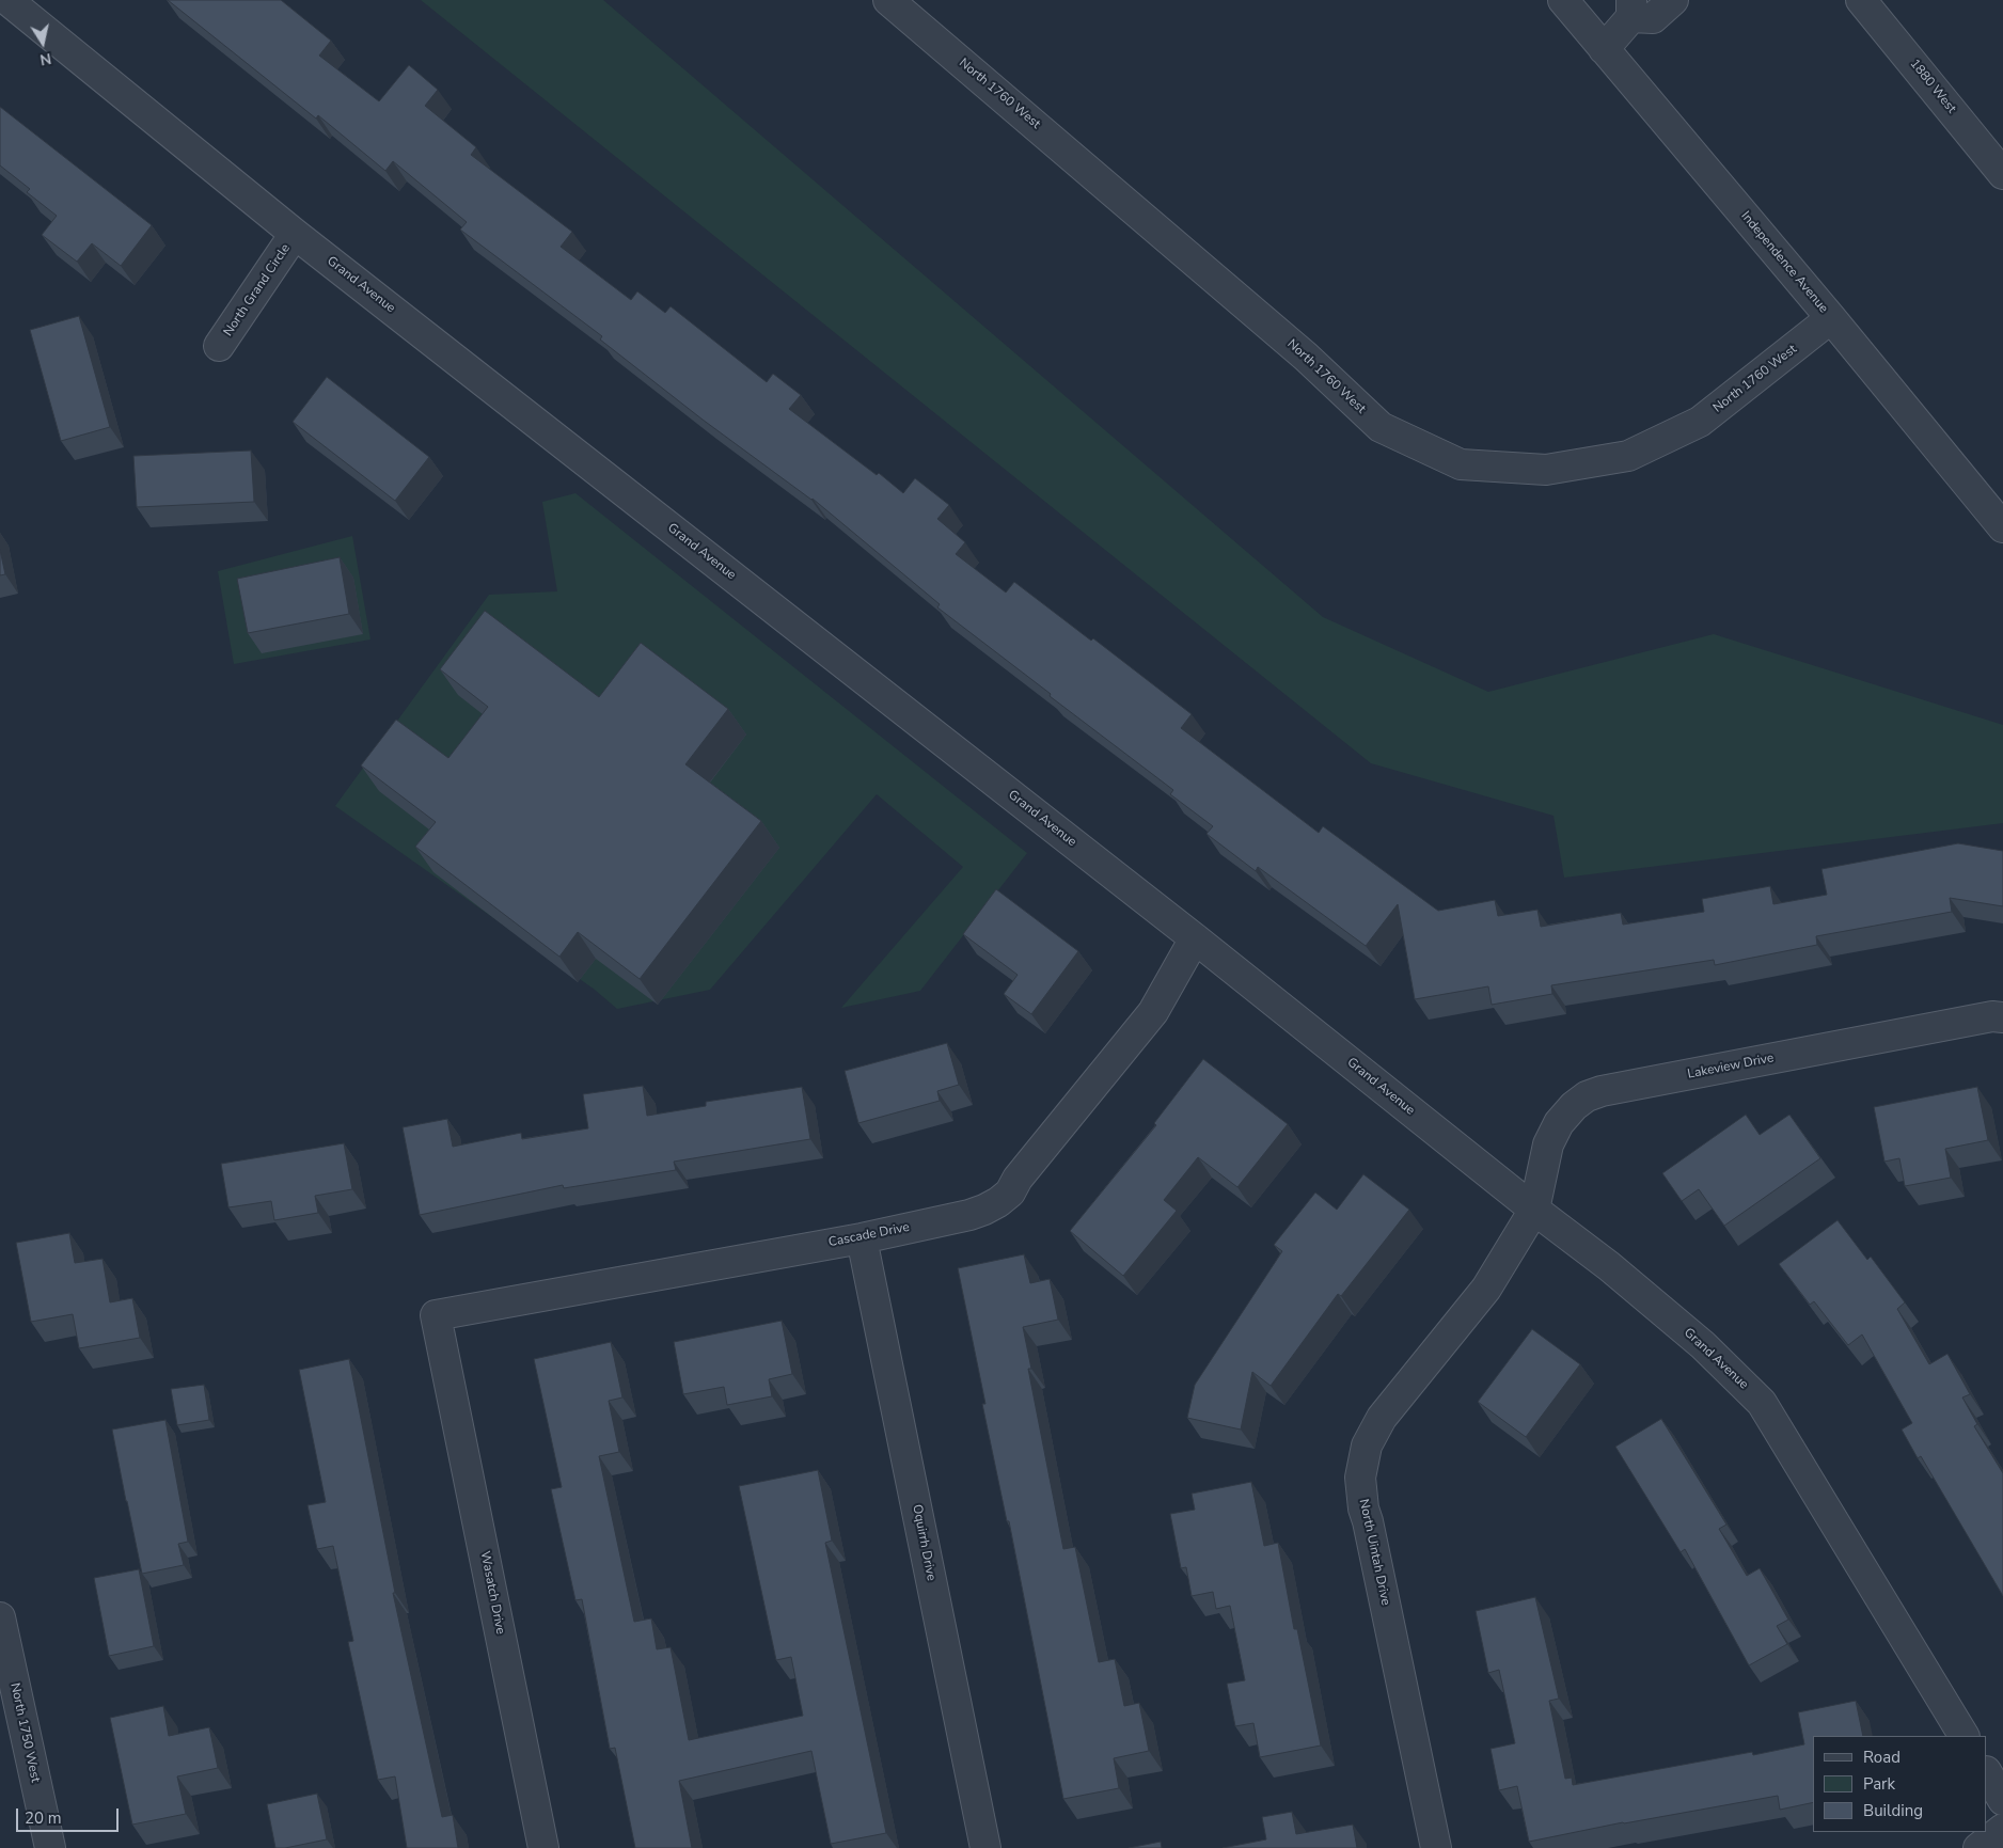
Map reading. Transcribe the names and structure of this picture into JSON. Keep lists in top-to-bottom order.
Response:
{
  "streets": {
    "street": [
      "1880 West",
      "North 1760 West",
      "Independence Avenue",
      "Grand Avenue",
      "North Grand Circle",
      "Lakeview Drive",
      "Cascade Drive",
      "Oquirrh Drive",
      "North Uintah Drive",
      "Wasatch Drive",
      "North 1750 West"
    ]
  },
  "crossings": [
    ["North 1760 West", "Independence Avenue"],
    ["Grand Avenue", "North Grand Circle"],
    ["Grand Avenue", "Lakeview Drive"],
    ["Grand Avenue", "Cascade Drive"],
    ["Grand Avenue", "North Uintah Drive"],
    ["Lakeview Drive", "North Uintah Drive"],
    ["Cascade Drive", "Oquirrh Drive"],
    ["Cascade Drive", "Wasatch Drive"]
  ],
  "legend": ["Road", "Park", "Building"],
  "scale_bar": "20 m",
  "north": "bottom"
}
